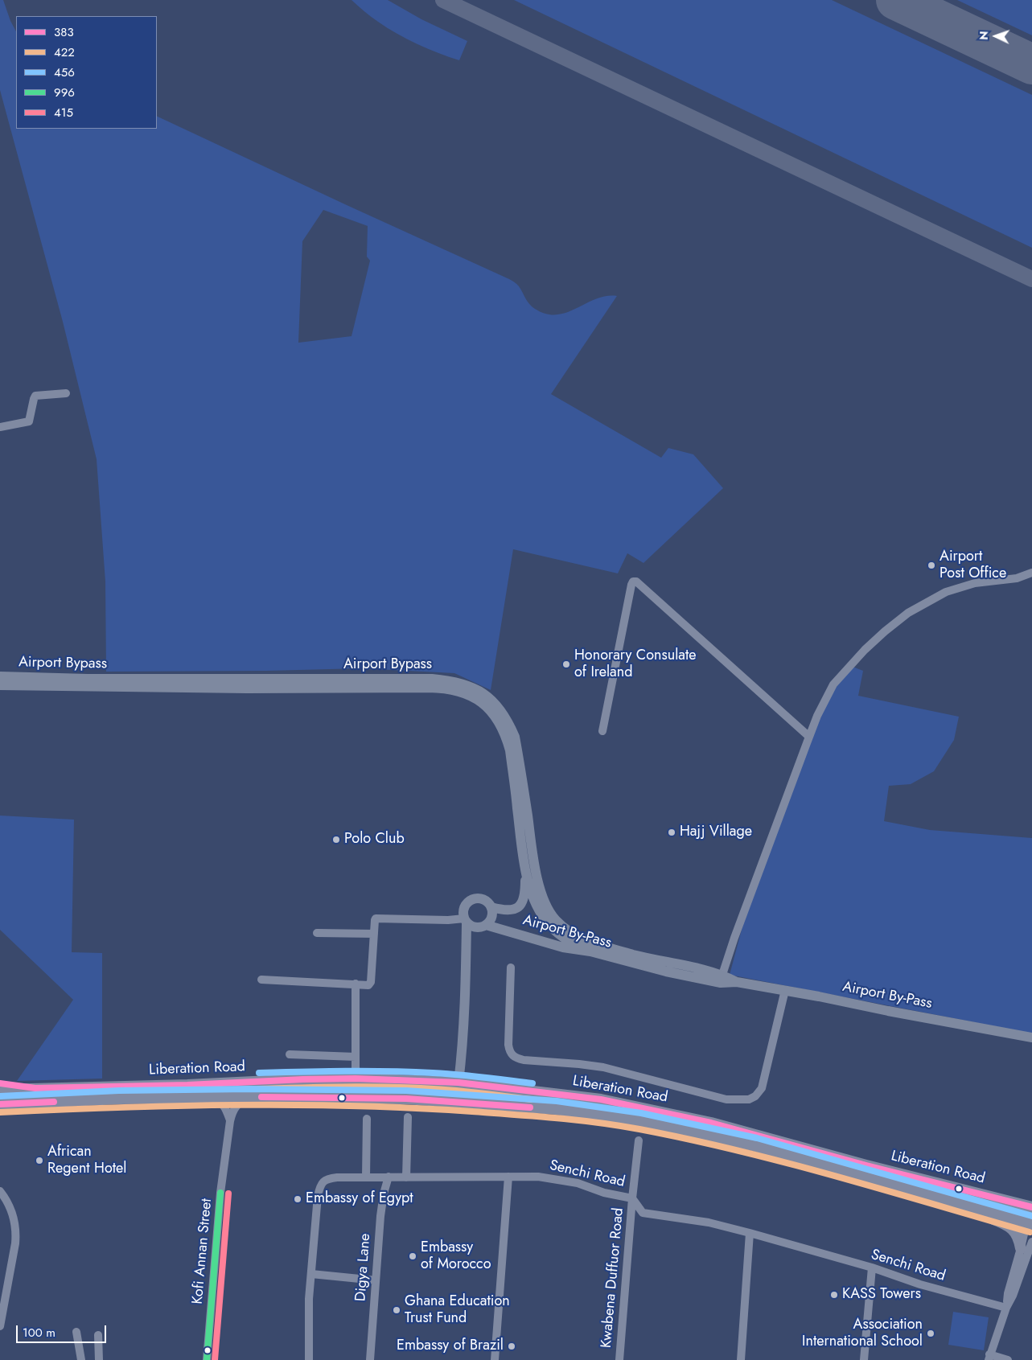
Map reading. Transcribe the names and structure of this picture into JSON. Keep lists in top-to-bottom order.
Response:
{
  "streets": {
    "highway": ["Liberation Road"],
    "main road": ["Airport Bypass", "Airport By-Pass"],
    "street": [
      "Senchi Road",
      "Kofi Annan Street",
      "Digya Lane",
      "Kwabena Duffuor Road"
    ]
  },
  "crossings": [
    ["Airport Bypass", "Airport By-Pass"],
    ["Liberation Road", "Kofi Annan Street"],
    ["Senchi Road", "Digya Lane"],
    ["Senchi Road", "Kwabena Duffuor Road"]
  ],
  "places": [
    "Airport Post Office",
    "Honorary Consulate of Ireland",
    "Hajj Village",
    "Polo Club",
    "African Regent Hotel",
    "Embassy of Egypt",
    "Embassy of Morocco",
    "KASS Towers",
    "Ghana Education Trust Fund",
    "Association International School",
    "Embassy of Brazil"
  ],
  "lines": [
    "transit line 456",
    "transit line 383",
    "transit line 422",
    "transit line 996",
    "transit line 415"
  ],
  "legend": [
    "383",
    "422",
    "456",
    "996",
    "415"
  ],
  "scale_bar": "100 m",
  "north": "left"
}
